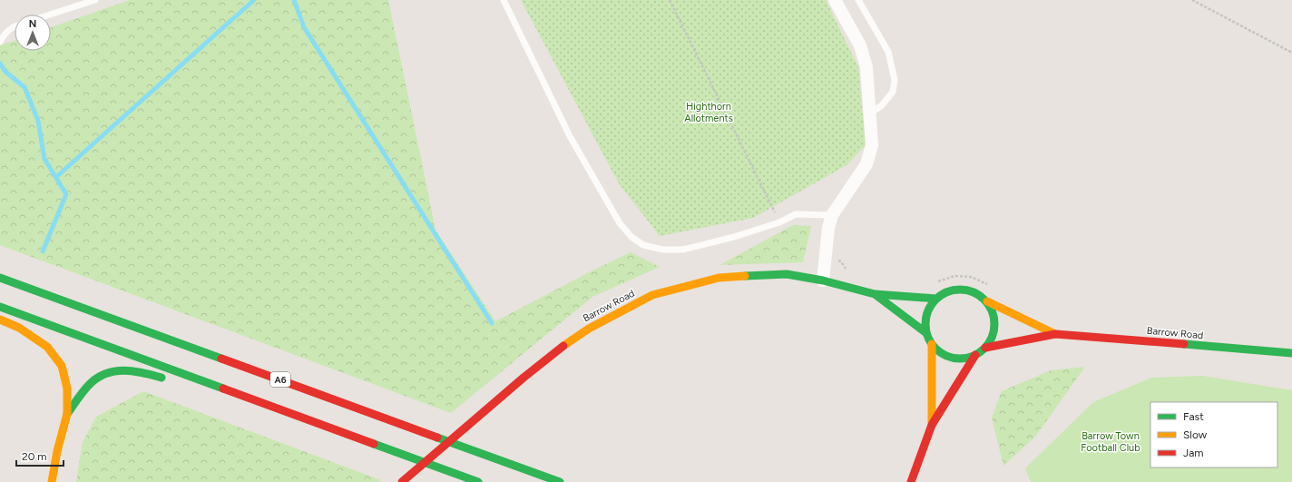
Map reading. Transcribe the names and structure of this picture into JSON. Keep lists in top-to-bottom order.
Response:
{
  "streets": {
    "main road": ["Barrow Road", "A6"]
  },
  "parks": ["Highthorn Allotments", "Barrow Town Football Club"],
  "legend": ["Fast", "Slow", "Jam"],
  "scale_bar": "20 m",
  "north": "top"
}
